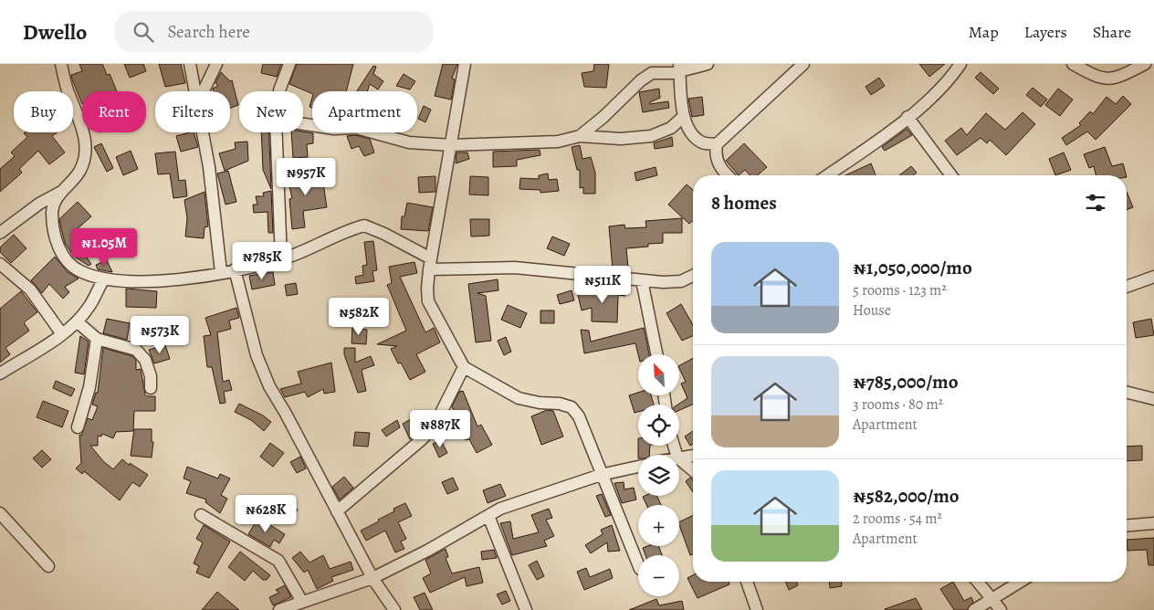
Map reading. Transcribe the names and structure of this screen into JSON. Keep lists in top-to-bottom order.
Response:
{
  "north": "top left",
  "page": {
    "header": "Dwello",
    "search": "Search here",
    "nav": ["Map", "Layers", "Share"],
    "chip": [
      "Buy",
      "Rent",
      "Filters",
      "New",
      "Apartment"
    ],
    "price": [
      "₦957K",
      "₦1.05M",
      "₦785K",
      "₦511K",
      "₦582K",
      "₦573K",
      "₦887K",
      "₦628K"
    ],
    "heading": "8 homes",
    "list": [
      {
        "name": "₦1,050,000/mo",
        "note": "5 rooms · 123 m² · House"
      },
      {
        "name": "₦785,000/mo",
        "note": "3 rooms · 80 m² · Apartment"
      },
      {
        "name": "₦582,000/mo",
        "note": "2 rooms · 54 m² · Apartment"
      }
    ],
    "map_buttons": ["+", "−"]
  }
}
